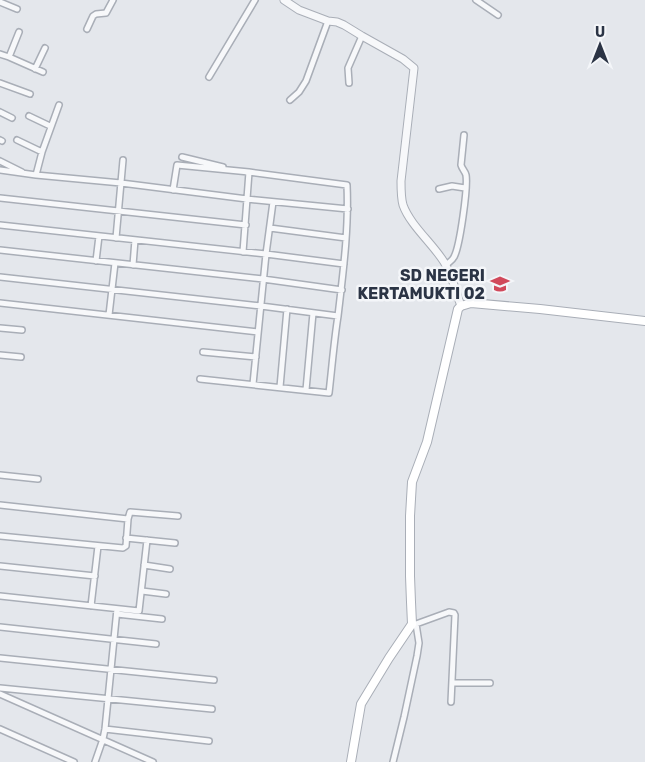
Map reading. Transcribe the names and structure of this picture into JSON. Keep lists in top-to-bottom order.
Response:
{
  "places": {
    "school or university": ["SD NEGERI KERTAMUKTI 02"]
  },
  "north": "top"
}
